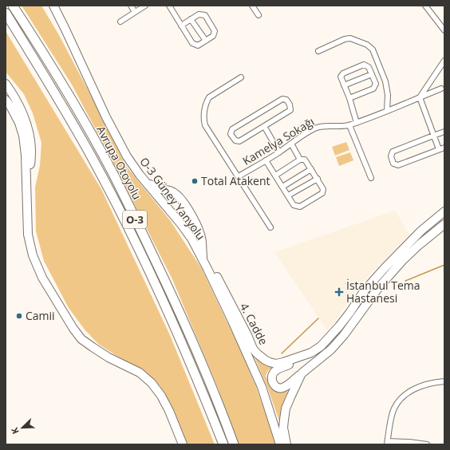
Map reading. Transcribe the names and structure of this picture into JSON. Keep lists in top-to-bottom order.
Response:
{
  "streets": {
    "highway": ["Avrupa Otoyolu", "O-3"],
    "main road": ["O-3 Güney Yanyolu", "4. Cadde"],
    "street": ["Kamelya Sokağı"]
  },
  "crossings": [
    ["O-3 Güney Yanyolu", "4. Cadde"]
  ],
  "places": {
    "other": ["Total Atakent", "Camii"],
    "health": ["İstanbul Tema Hastanesi"]
  },
  "north": "bottom left"
}
